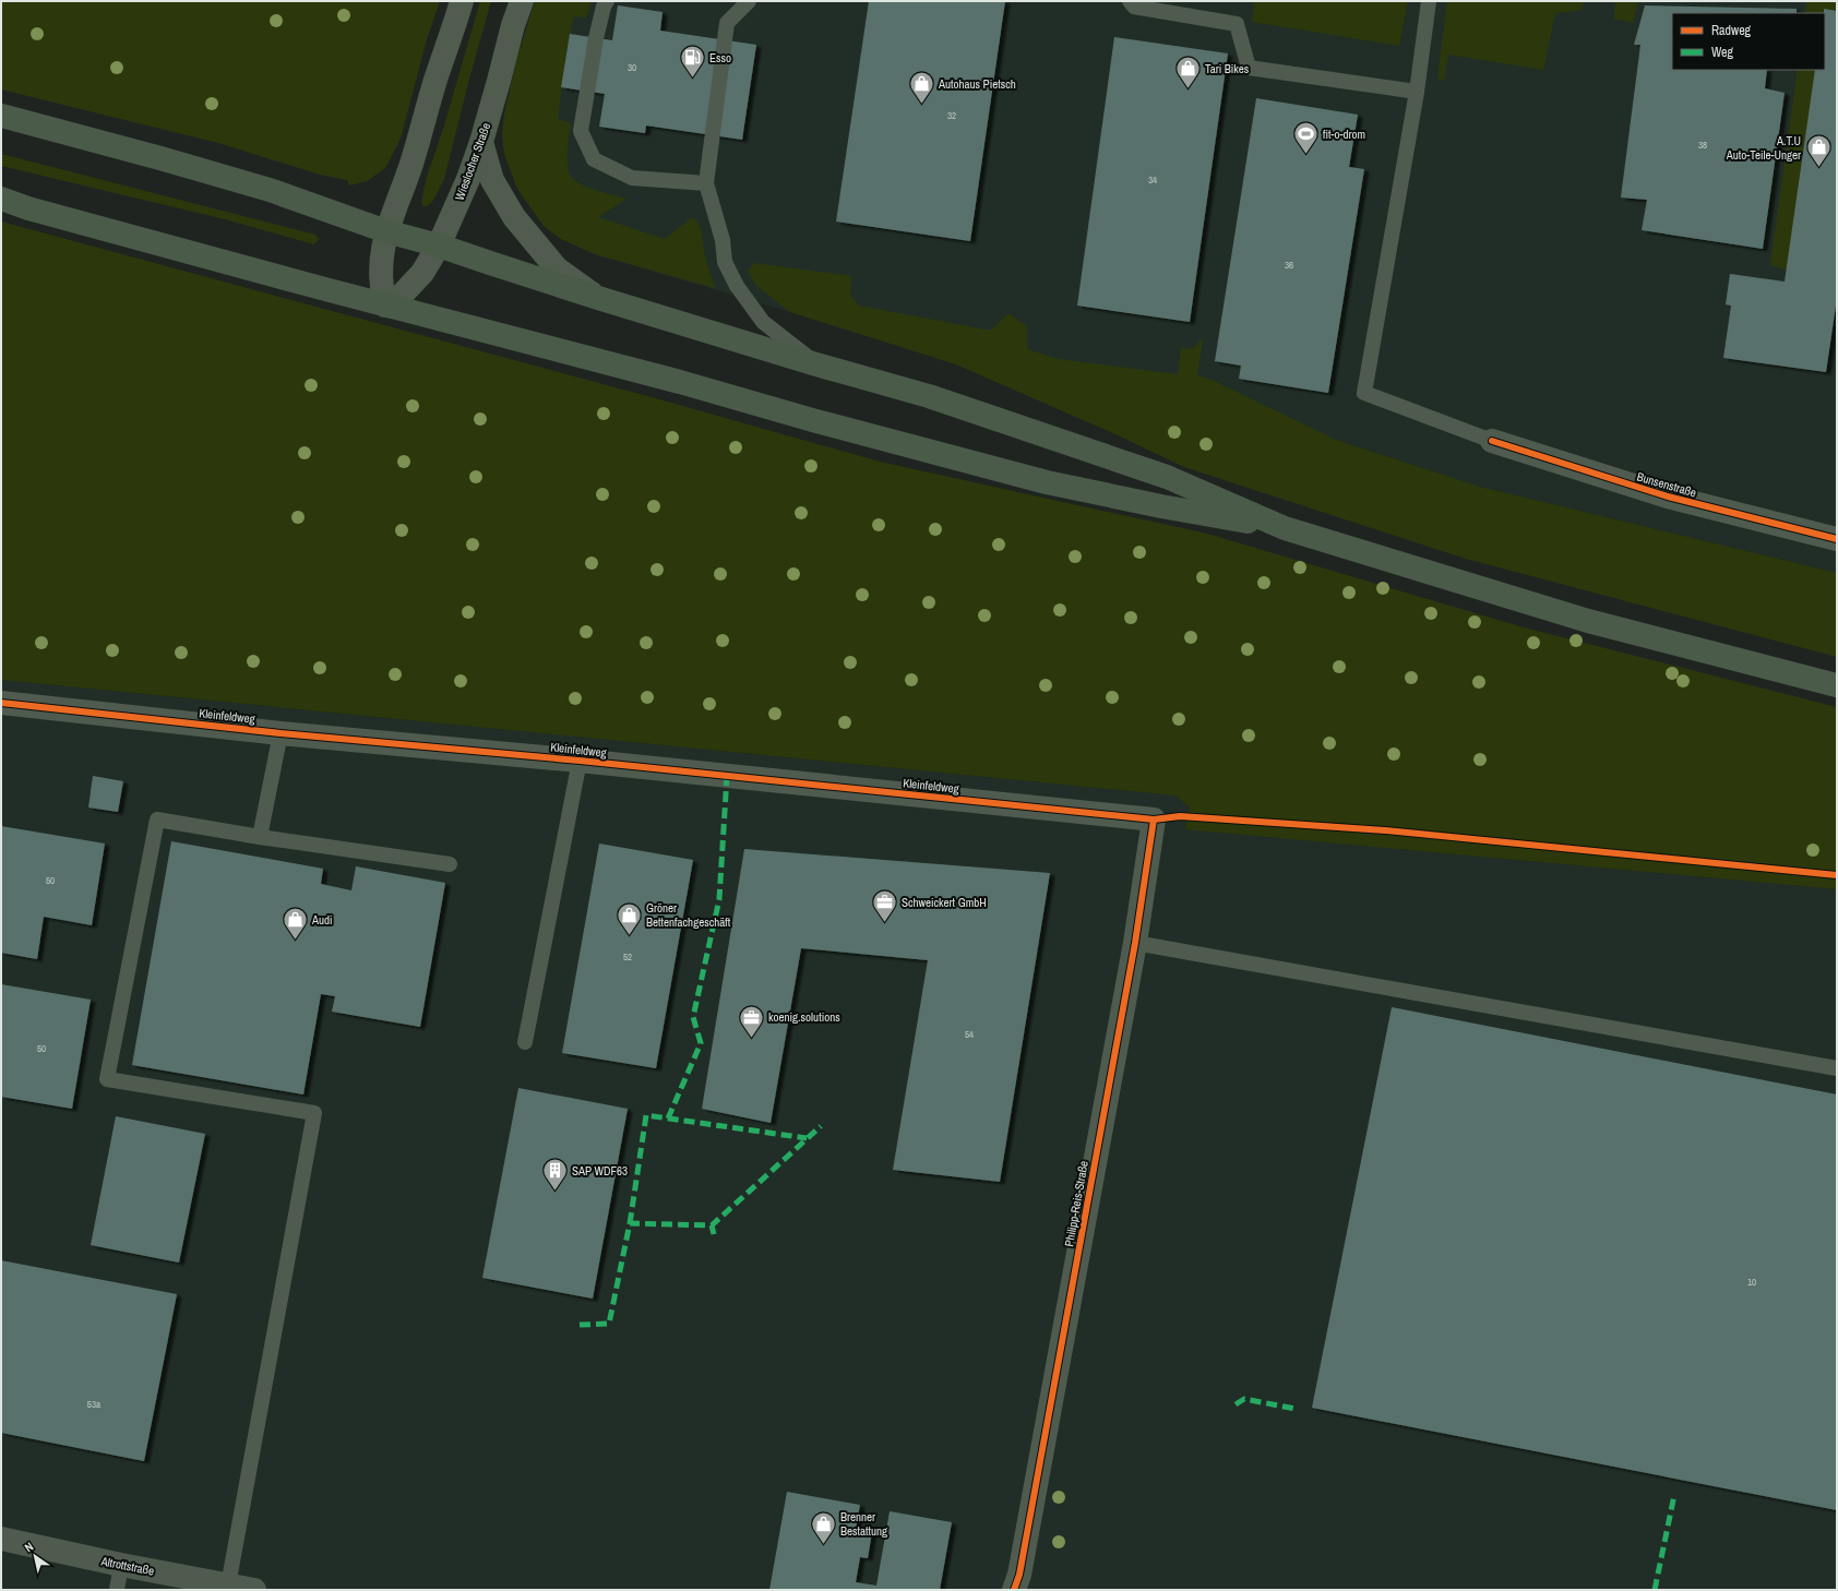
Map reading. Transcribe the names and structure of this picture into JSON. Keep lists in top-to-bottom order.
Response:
{
  "streets": {
    "street": [
      "Wieslocher Straße",
      "Bunsenstraße",
      "Kleinfeldweg",
      "Philipp-Reis-Straße",
      "Altrottstraße"
    ]
  },
  "crossings": [
    ["Kleinfeldweg", "Philipp-Reis-Straße"]
  ],
  "places": {
    "fuel station": ["Esso"],
    "shop": [
      "Tari Bikes",
      "Autohaus Pietsch",
      "A.T.U Auto-Teile-Unger",
      "Gröner Bettenfachgeschäft",
      "Audi",
      "Brenner Bestattung"
    ],
    "sports": ["fit-o-drom"],
    "office": ["Schweickert GmbH", "koenig.solutions"],
    "building": ["SAP WDF63"]
  },
  "house_numbers": [
    "30",
    "32",
    "38",
    "34",
    "36",
    "50",
    "52",
    "54",
    "50",
    "10",
    "53a"
  ],
  "legend": ["Radweg", "Weg"],
  "north": "top left"
}
